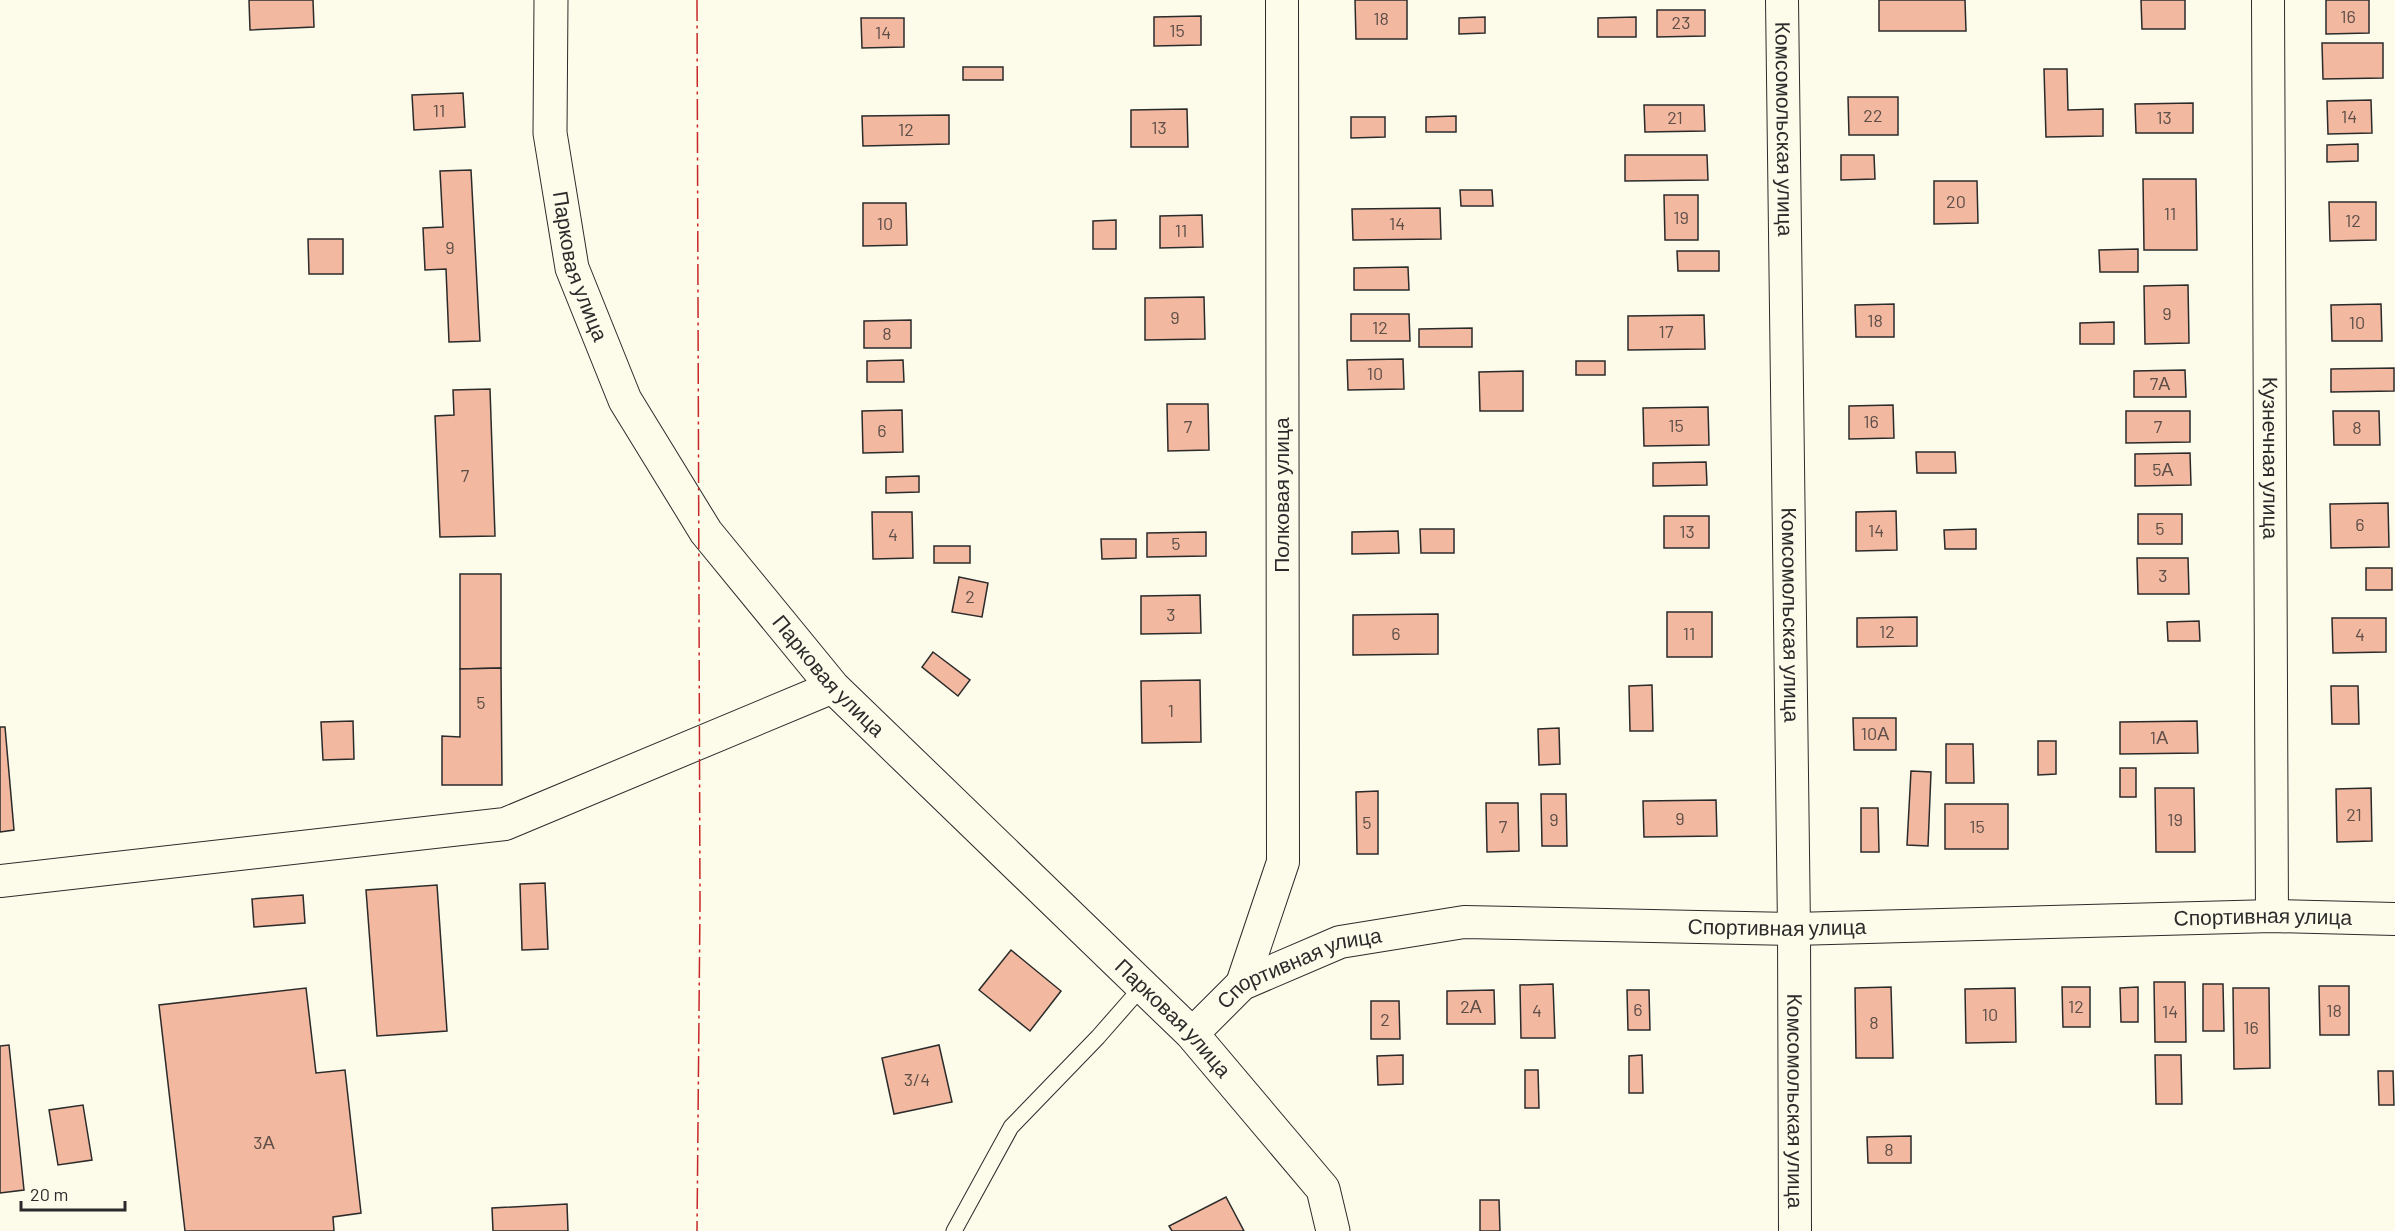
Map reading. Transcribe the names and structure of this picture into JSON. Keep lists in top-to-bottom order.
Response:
{
  "streets": {
    "main road": ["Парковая улица"],
    "street": [
      "Комсомольская улица",
      "Кузнечная улица",
      "Полковая улица",
      "Спортивная улица"
    ]
  },
  "crossings": [
    ["Комсомольская улица", "Спортивная улица"],
    ["Парковая улица", "Спортивная улица"],
    ["Кузнечная улица", "Спортивная улица"],
    ["Полковая улица", "Спортивная улица"]
  ],
  "house_numbers": [
    "16",
    "18",
    "23",
    "15",
    "14",
    "11",
    "22",
    "14",
    "21",
    "13",
    "13",
    "12",
    "20",
    "11",
    "19",
    "12",
    "10",
    "14",
    "11",
    "9",
    "9",
    "9",
    "18",
    "10",
    "12",
    "17",
    "8",
    "10",
    "7А",
    "16",
    "15",
    "7",
    "7",
    "8",
    "6",
    "5А",
    "7",
    "6",
    "5",
    "14",
    "13",
    "4",
    "5",
    "3",
    "2",
    "3",
    "12",
    "6",
    "11",
    "4",
    "5",
    "1",
    "10А",
    "1А",
    "21",
    "9",
    "9",
    "19",
    "5",
    "7",
    "15",
    "2А",
    "12",
    "6",
    "4",
    "18",
    "14",
    "10",
    "2",
    "8",
    "16",
    "3/4",
    "3А",
    "8"
  ],
  "scale_bar": "20 m"
}
